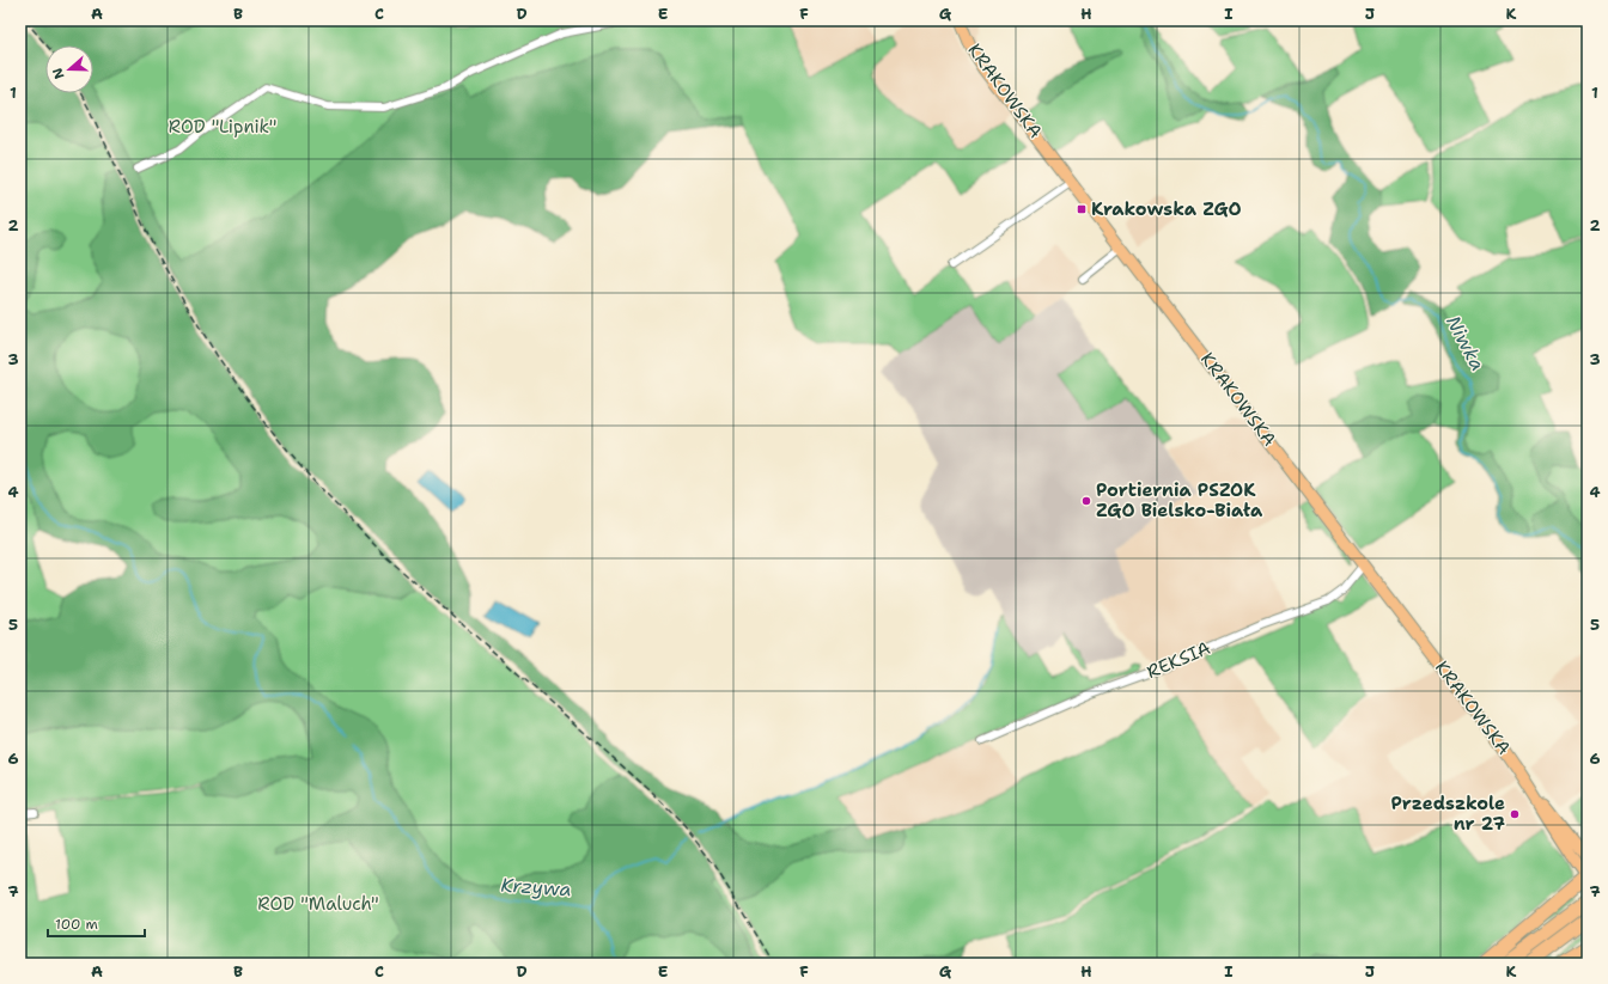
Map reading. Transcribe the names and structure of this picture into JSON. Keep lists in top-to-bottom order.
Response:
{
  "streets": {
    "main road": ["KRAKOWSKA"],
    "street": ["REKSIA"]
  },
  "crossings": [
    ["KRAKOWSKA", "REKSIA"]
  ],
  "water": ["Niwka", "Krzywa"],
  "parks": ["ROD \"Lipnik\"", "ROD \"Maluch\""],
  "places": {
    "transit": ["Krakowska ZGO"],
    "other": ["Portiernia PSZOK ZGO Bielsko-Biała", "Przedszkole nr 27"]
  },
  "scale_bar": "100 m",
  "north": "left",
  "grid": {
    "columns": [
      "A",
      "B",
      "C",
      "D",
      "E",
      "F",
      "G",
      "H",
      "I",
      "J",
      "K"
    ],
    "rows": [
      "1",
      "2",
      "3",
      "4",
      "5",
      "6",
      "7"
    ]
  }
}
